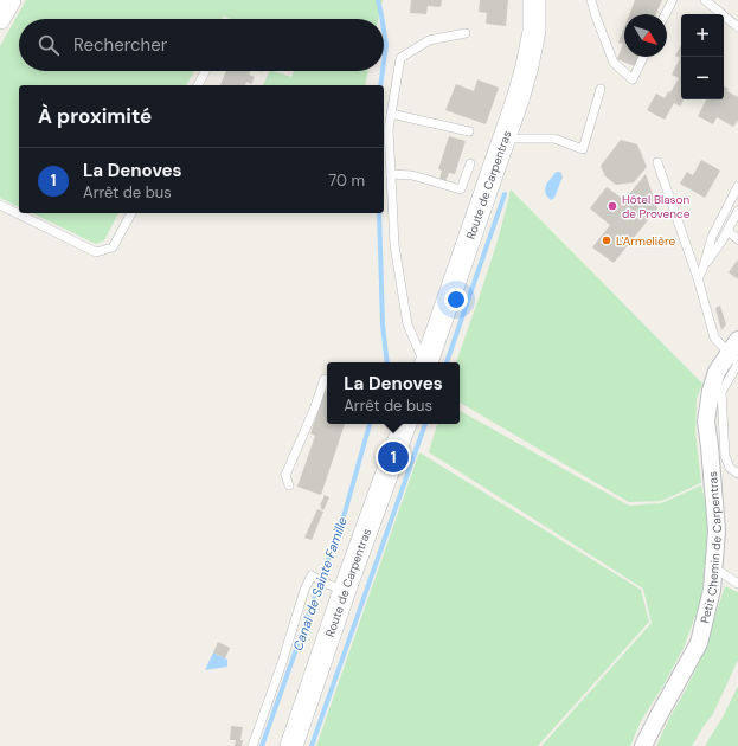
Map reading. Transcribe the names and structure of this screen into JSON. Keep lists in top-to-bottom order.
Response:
{
  "streets": {
    "main road": ["Route de Carpentras"],
    "street": ["Petit Chemin de Carpentras"]
  },
  "water": ["Canal de Sainte Famille"],
  "places": ["Hôtel Blason de Provence", "L'Armelière"],
  "north": "bottom right",
  "page": {
    "map_buttons": ["+", "−"],
    "search": "Rechercher",
    "heading": "À proximité",
    "list": [
      {
        "mark": "1",
        "name": "La Denoves",
        "note": "Arrêt de bus",
        "value": "70 m"
      }
    ],
    "popup": ["La Denoves", "Arrêt de bus"],
    "pins": "1"
  }
}
